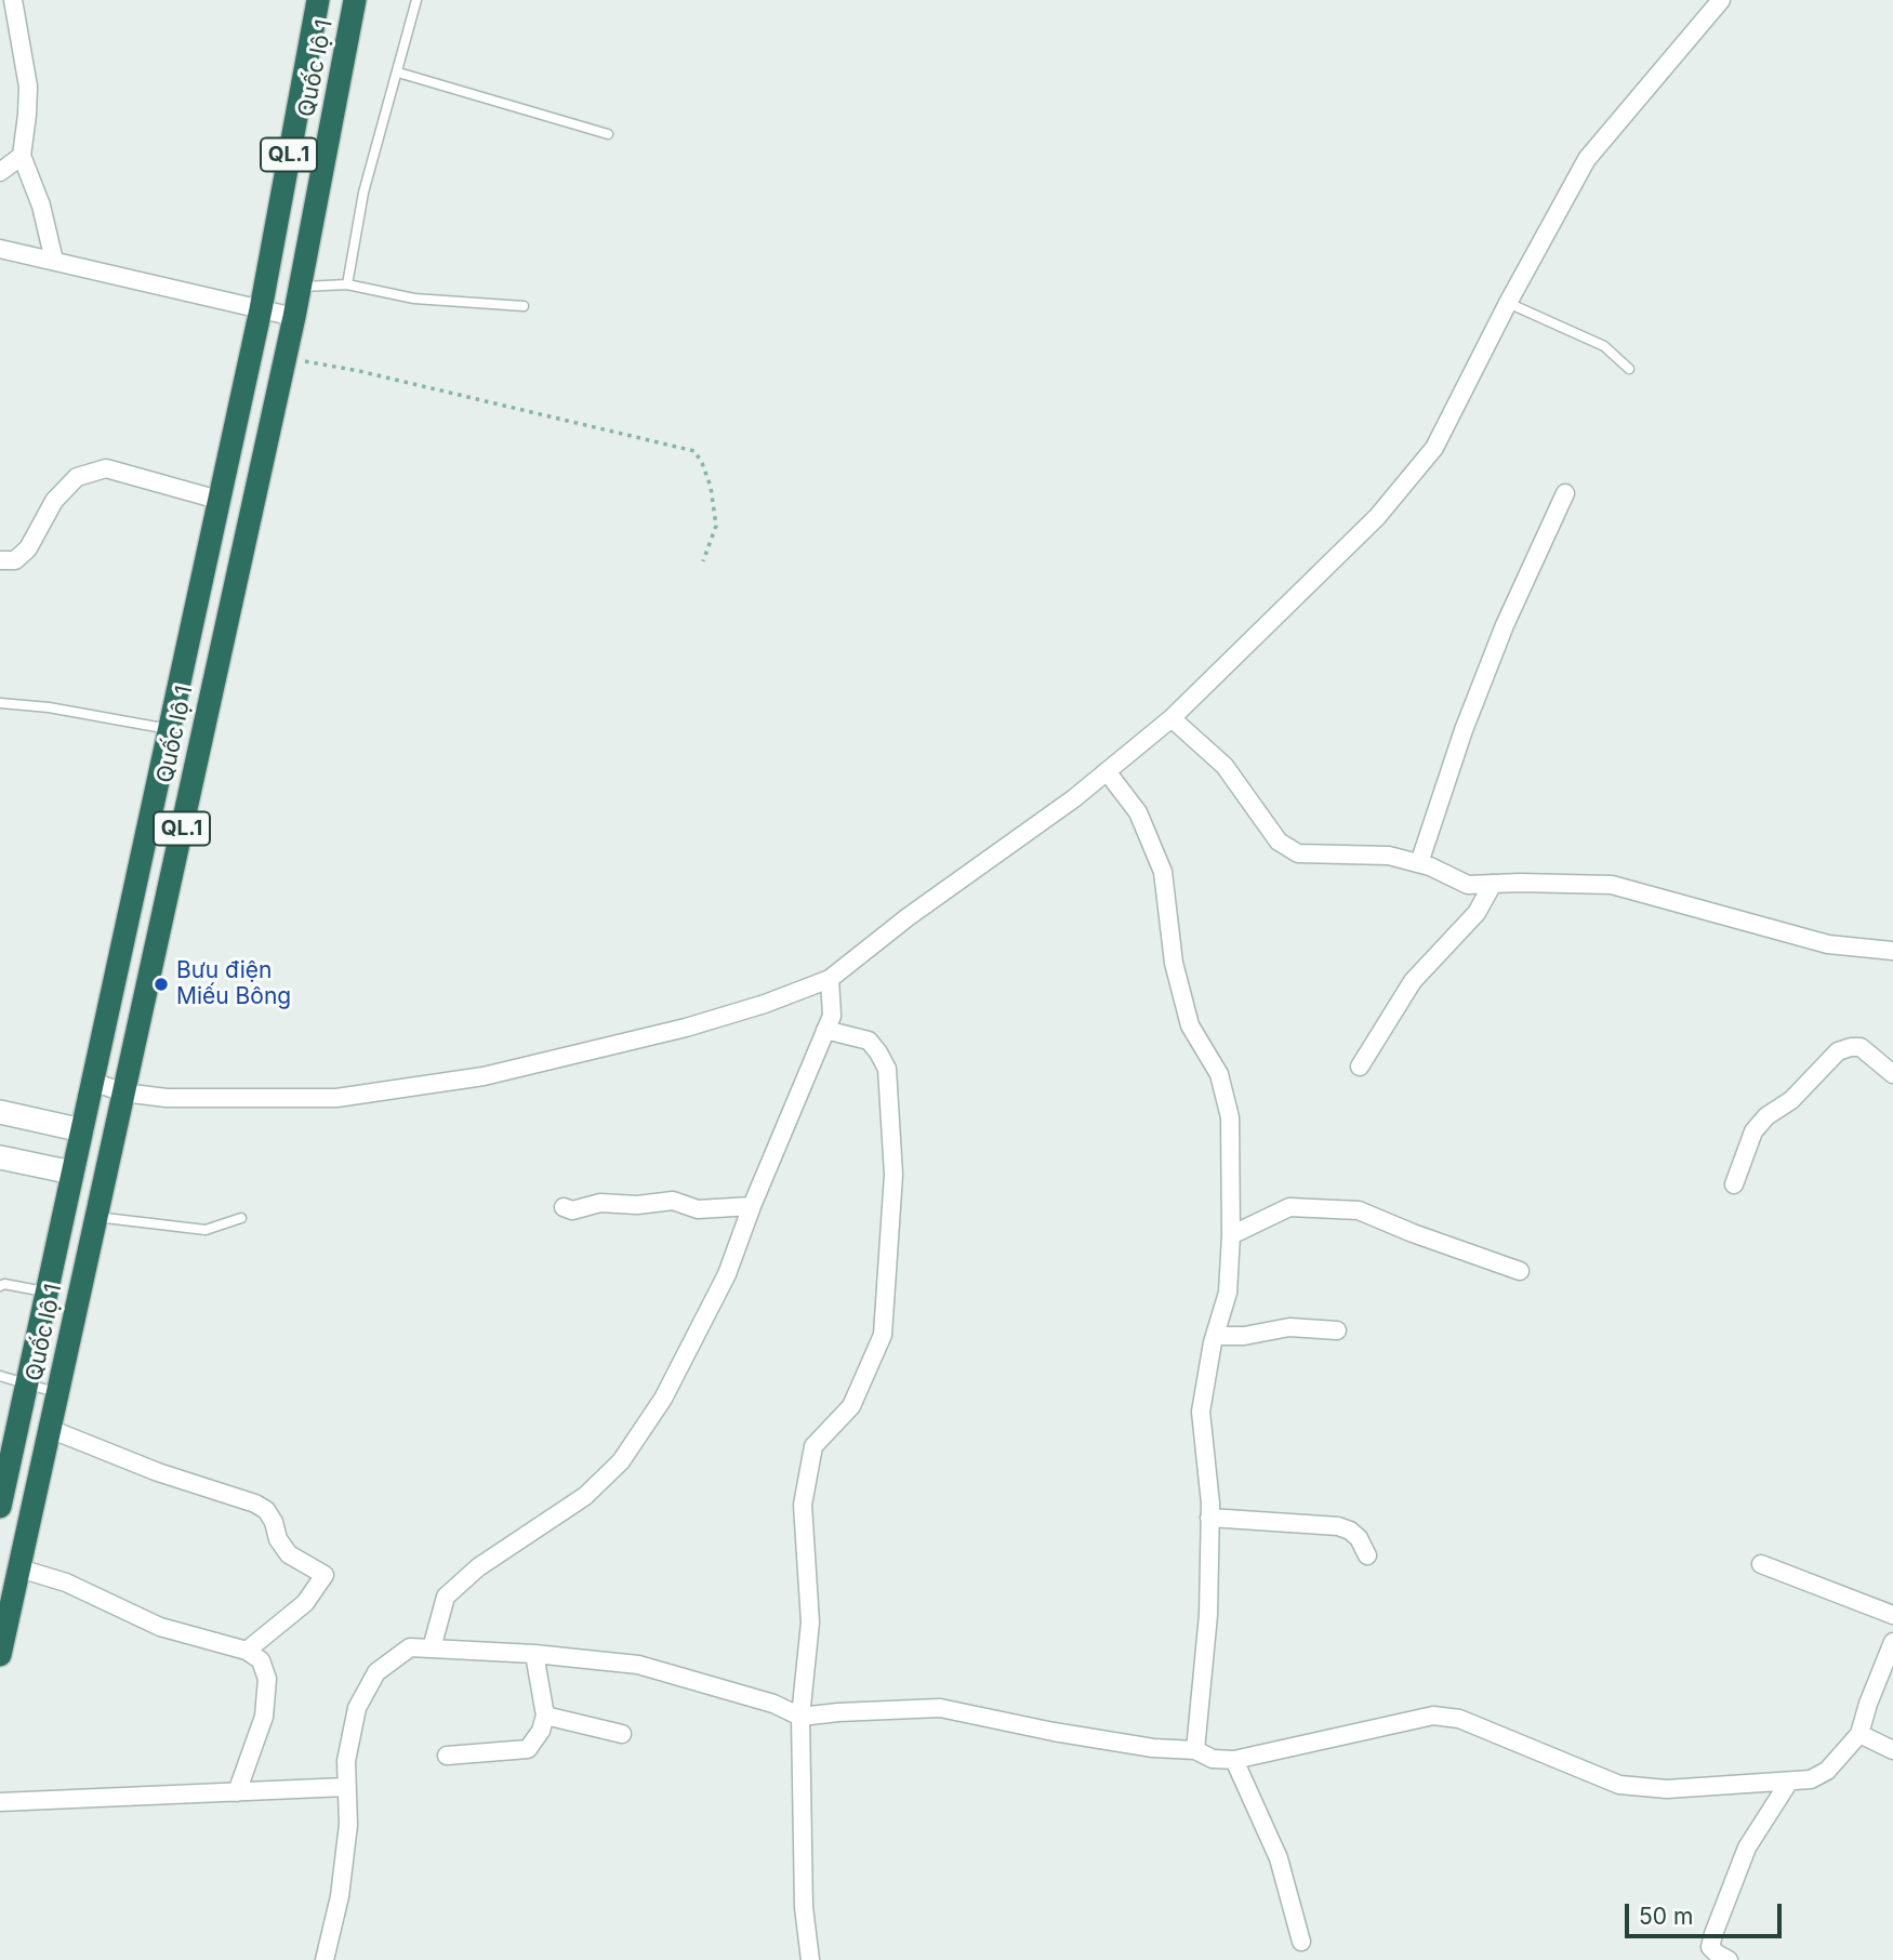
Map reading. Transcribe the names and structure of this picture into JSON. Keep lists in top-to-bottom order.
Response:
{
  "streets": {
    "highway": ["Quốc lộ 1", "QL.1"]
  },
  "places": ["Bưu điện Miếu Bông"],
  "scale_bar": "50 m"
}
